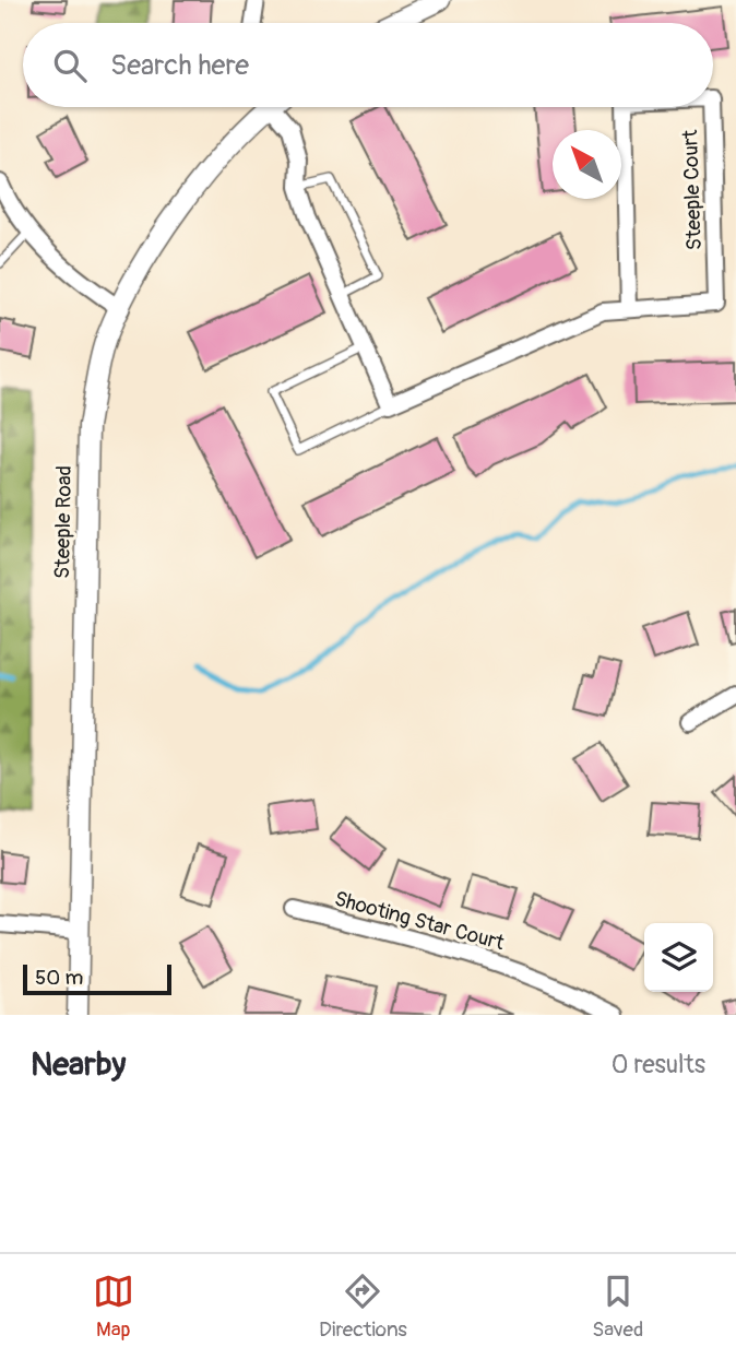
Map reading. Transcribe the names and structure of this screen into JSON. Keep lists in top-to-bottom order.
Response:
{
  "streets": {
    "street": ["Steeple Court", "Steeple Road", "Shooting Star Court"]
  },
  "scale_bar": "50 m",
  "north": "top left",
  "page": {
    "search": "Search here",
    "scale": "50 m",
    "heading": ["Nearby", "0 results"],
    "nav": ["Map", "Directions", "Saved"]
  }
}
